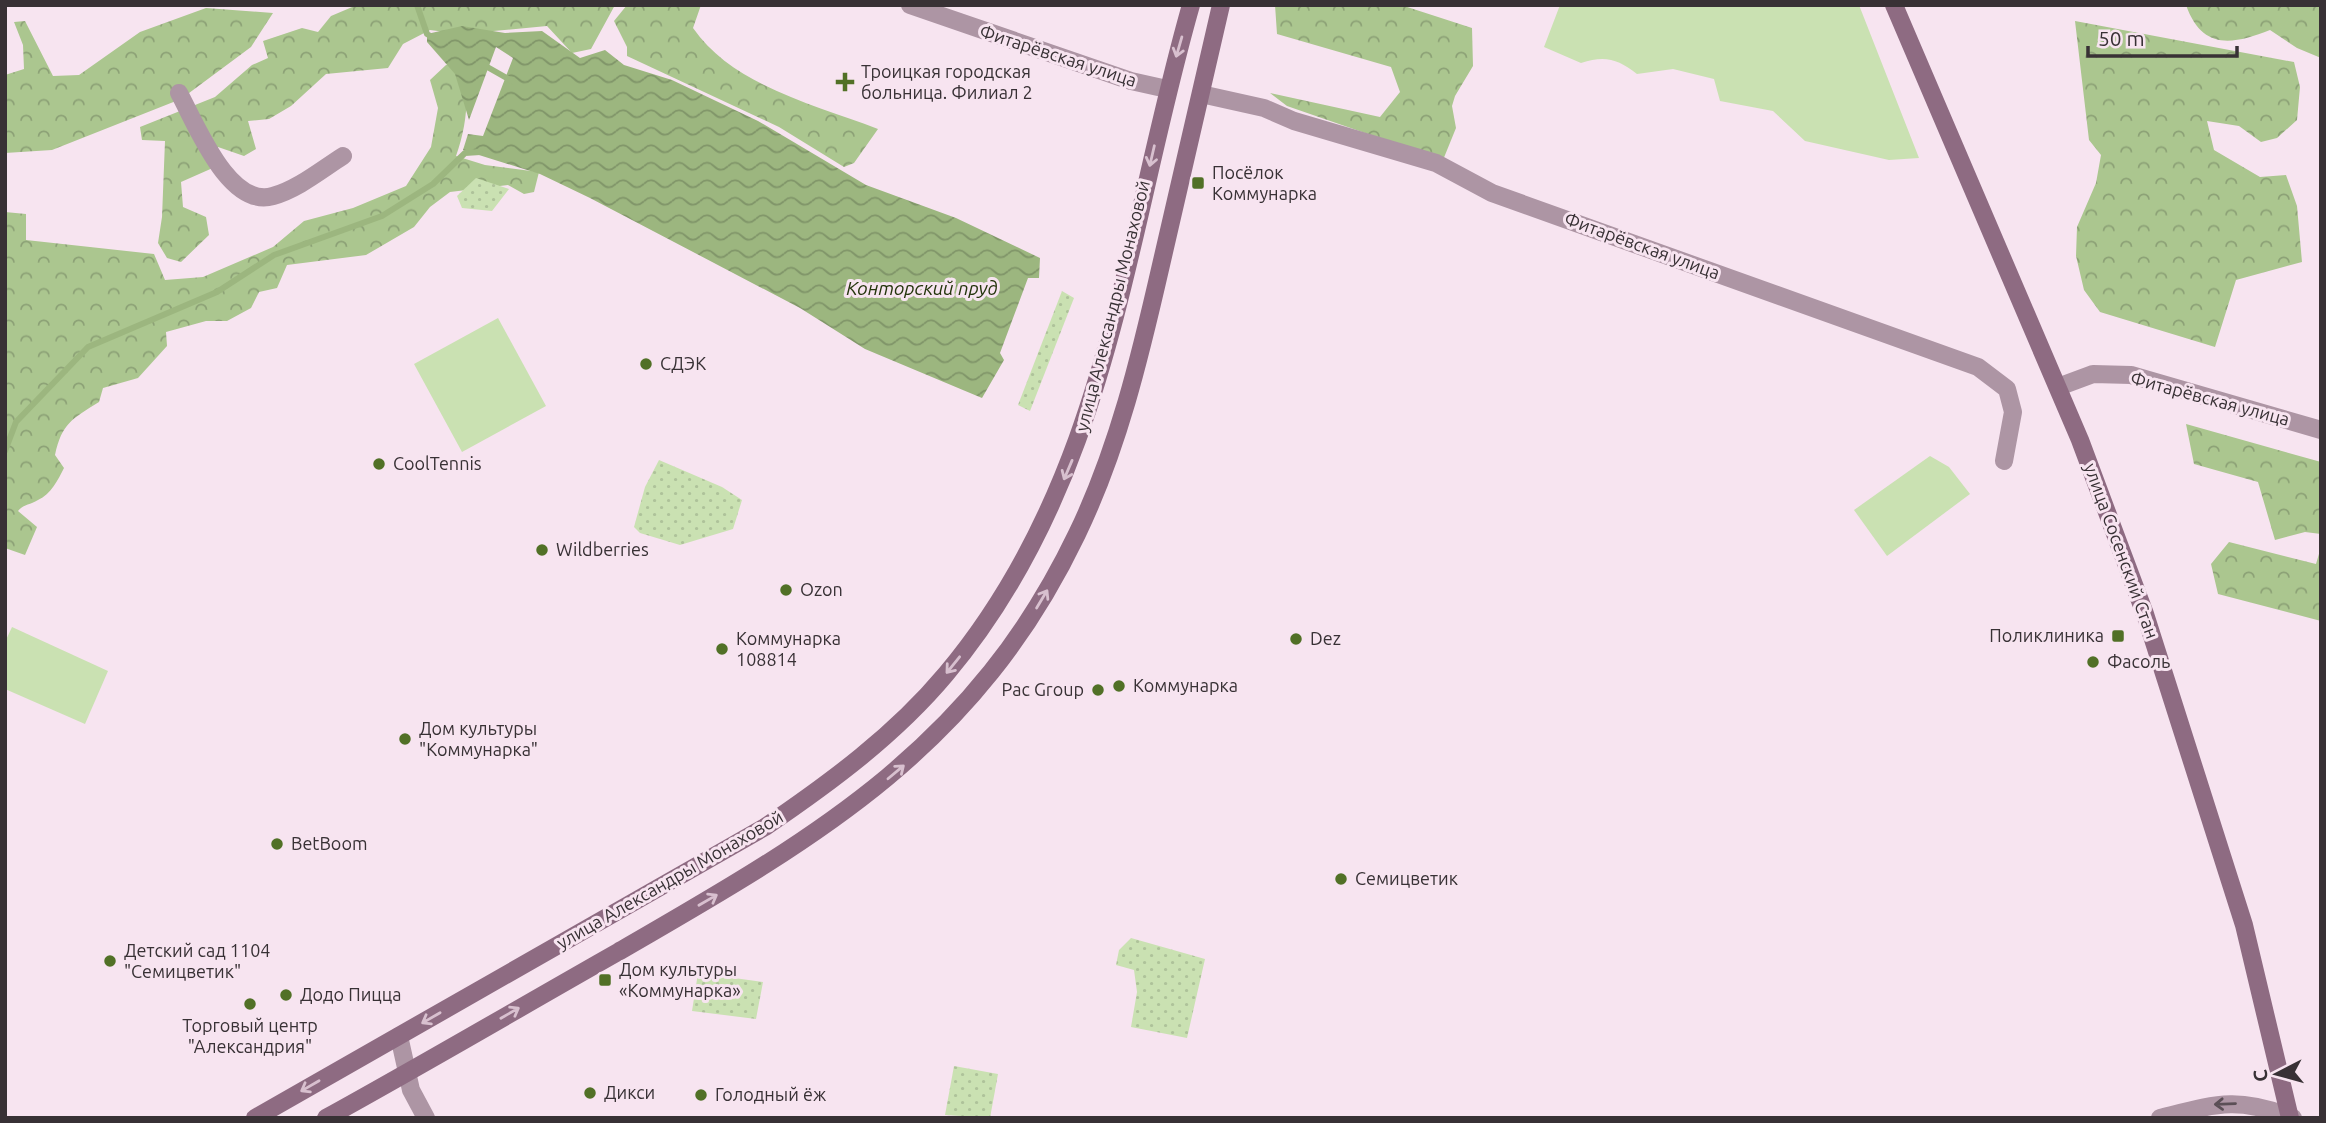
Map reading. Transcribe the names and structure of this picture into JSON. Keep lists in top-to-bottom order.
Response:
{
  "streets": {
    "main road": ["улица Александры Монаховой", "улица Сосенский Стан"],
    "street": ["Фитарёвская улица"]
  },
  "crossings": [
    ["Фитарёвская улица", "улица Александры Монаховой"],
    ["Фитарёвская улица", "улица Сосенский Стан"]
  ],
  "water": ["Конторский пруд"],
  "places": {
    "health": ["Троицкая городская больница. Филиал 2"],
    "transit": ["Посёлок Коммунарка", "Поликлиника", "Дом культуры «Коммунарка»"],
    "other": [
      "СДЭК",
      "CoolTennis",
      "Wildberries",
      "Ozon",
      "Dez",
      "Коммунарка 108814",
      "Фасоль",
      "Коммунарка",
      "Pac Group",
      "Дом культуры \"Коммунарка\"",
      "BetBoom",
      "Семицветик",
      "Детский сад 1104 \"Семицветик\"",
      "Додо Пицца",
      "Торговый центр \"Александрия\"",
      "Дикси",
      "Голодный ёж"
    ]
  },
  "scale_bar": "50 m",
  "north": "left"
}
